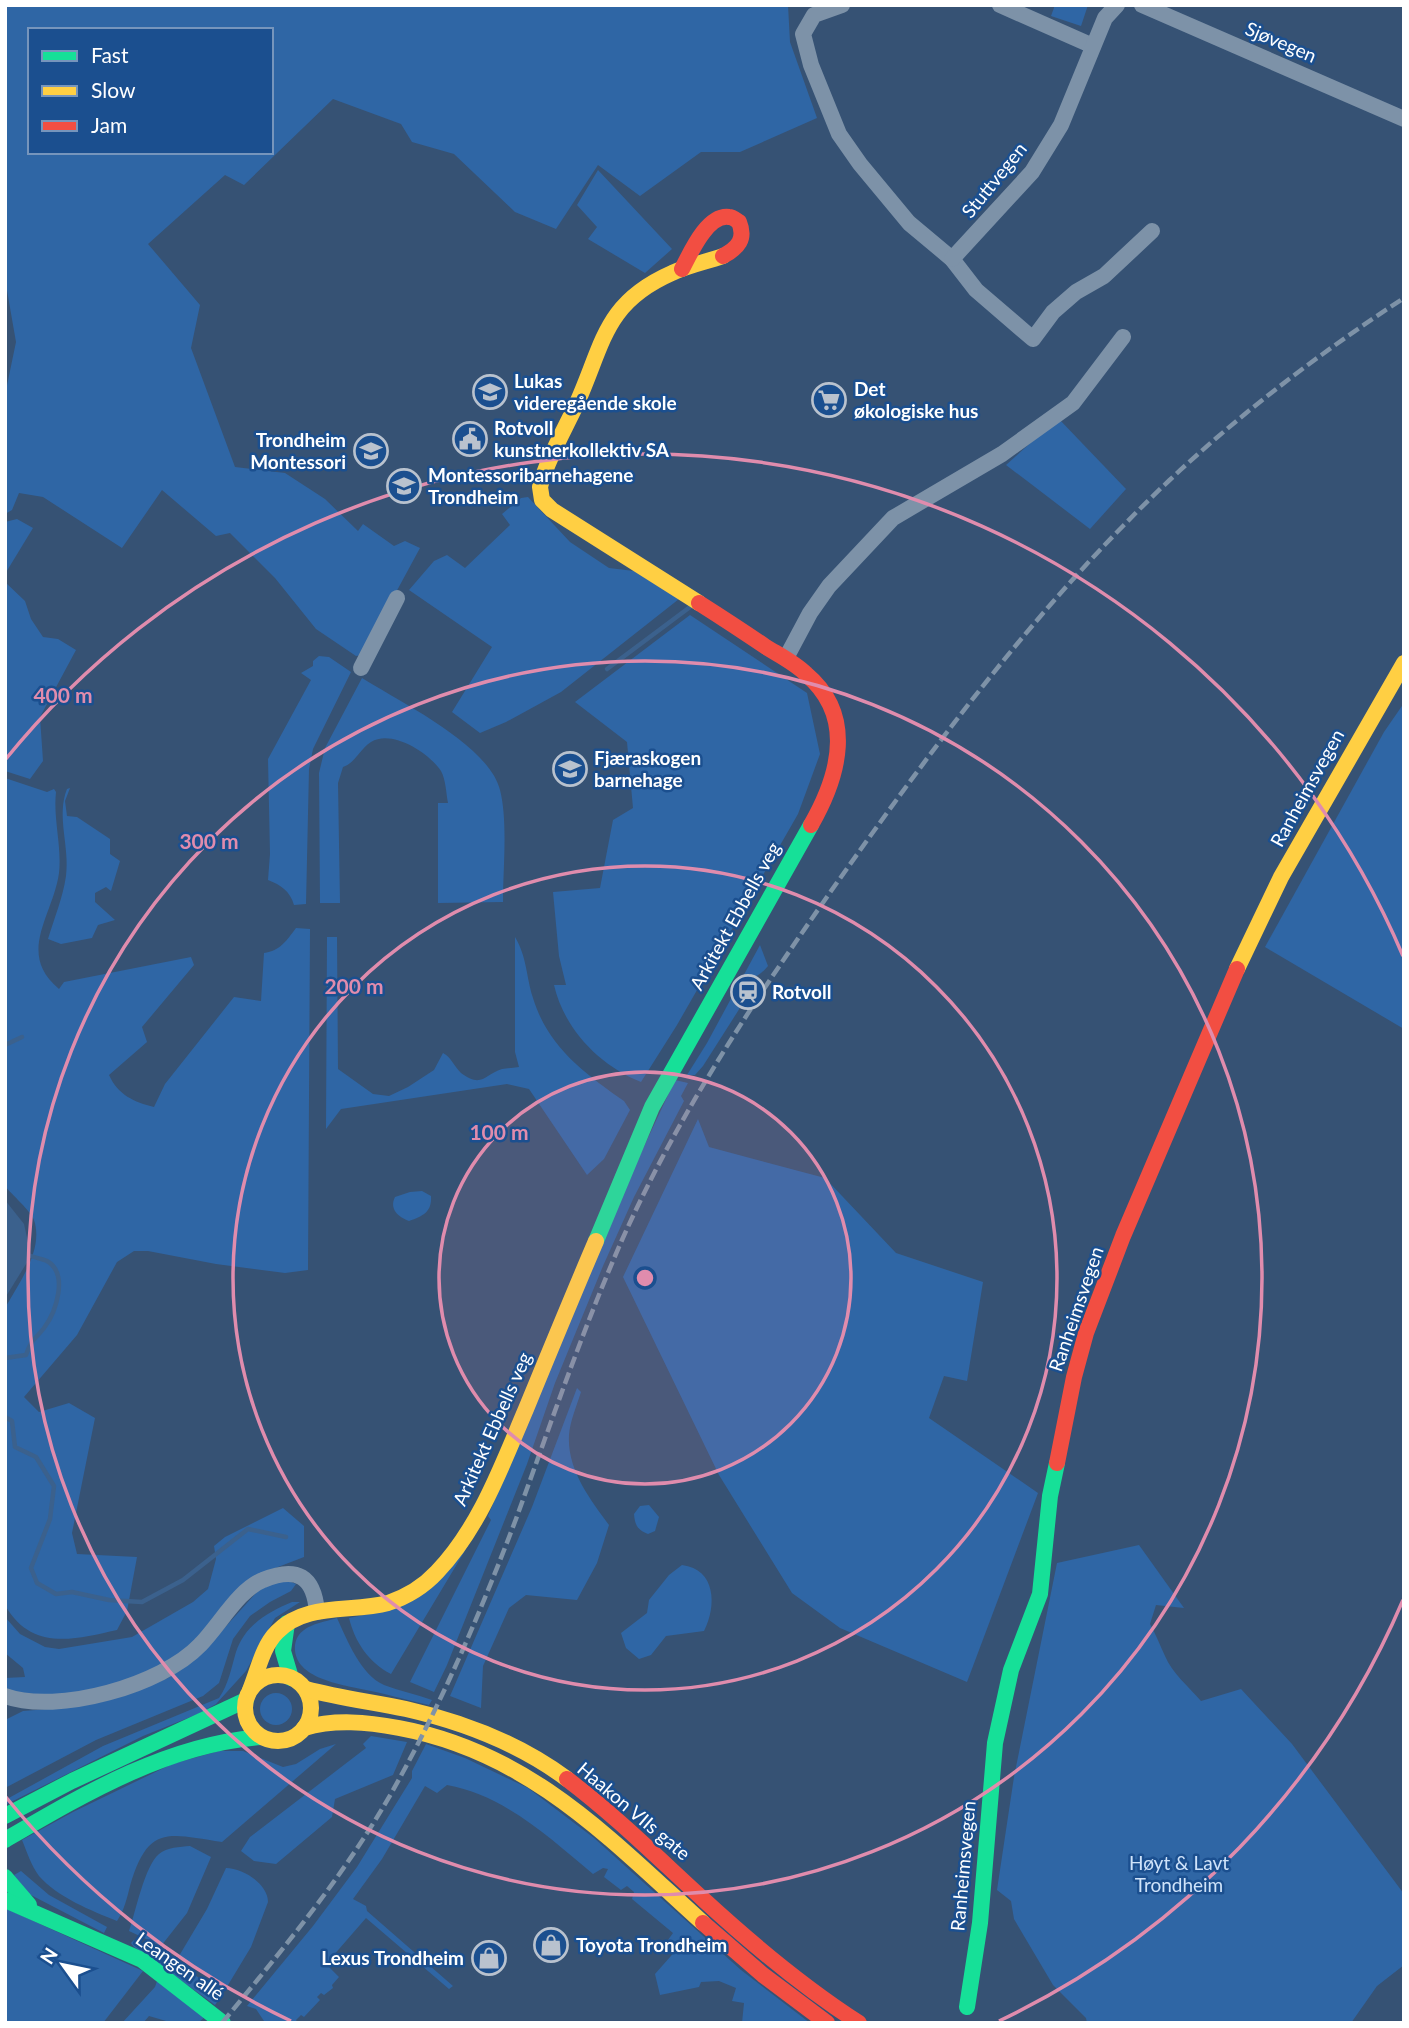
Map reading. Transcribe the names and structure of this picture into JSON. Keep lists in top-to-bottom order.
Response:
{
  "streets": {
    "street": [
      "Sjøvegen",
      "Stuttvegen",
      "Ranheimsvegen",
      "Arkitekt Ebbells veg",
      "Haakon VIIs gate",
      "Leangen allé"
    ]
  },
  "parks": ["Høyt & Lavt Trondheim"],
  "places": {
    "school or university": [
      "Lukas videregående skole",
      "Trondheim Montessori",
      "Montessoribarnehagene Trondheim",
      "Fjæraskogen barnehage"
    ],
    "supermarket": ["Det økologiske hus"],
    "public building": ["Rotvoll kunstnerkollektiv SA"],
    "station": ["Rotvoll"],
    "shop": ["Toyota Trondheim", "Lexus Trondheim"]
  },
  "legend": ["Fast", "Slow", "Jam"],
  "north": "top left",
  "rings": [
    "400 m",
    "300 m",
    "200 m",
    "100 m"
  ]
}
